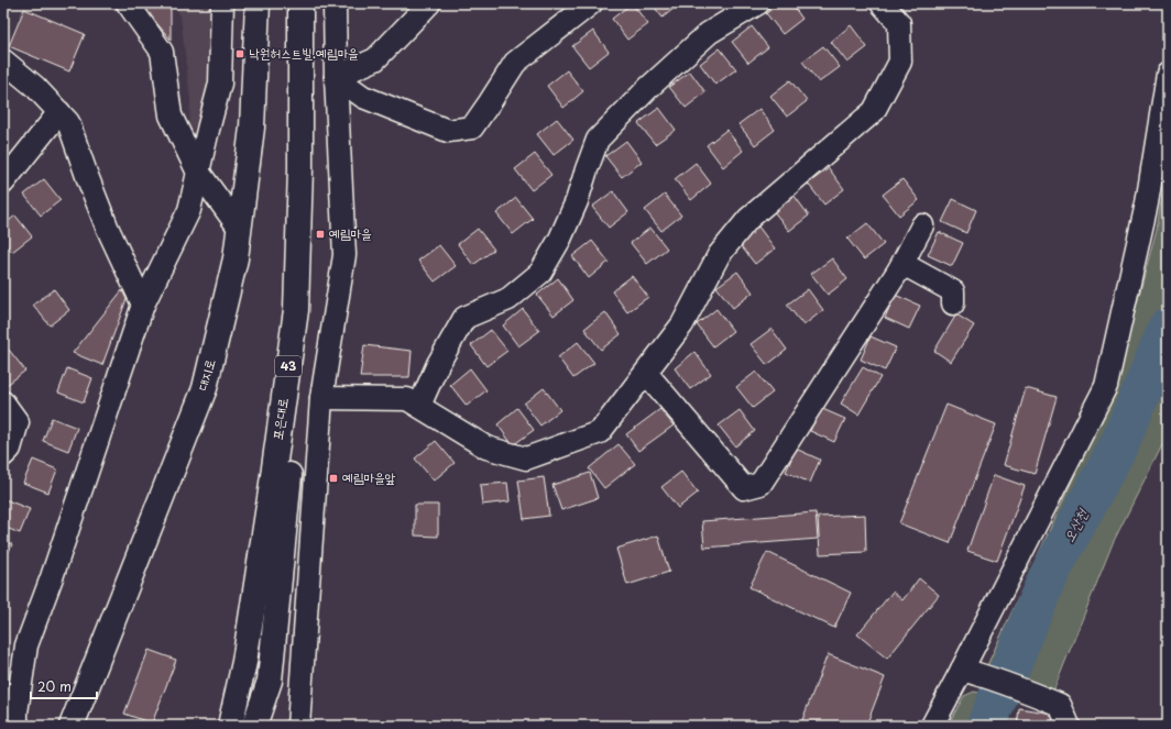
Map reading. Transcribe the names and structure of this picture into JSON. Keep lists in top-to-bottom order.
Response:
{
  "streets": {
    "main road": ["43", "대지로", "포은대로"]
  },
  "water": ["오산천"],
  "places": {
    "transit": ["낙원허스트빌.예림마을", "예림마을", "예림마을앞"]
  },
  "scale_bar": "20 m"
}
